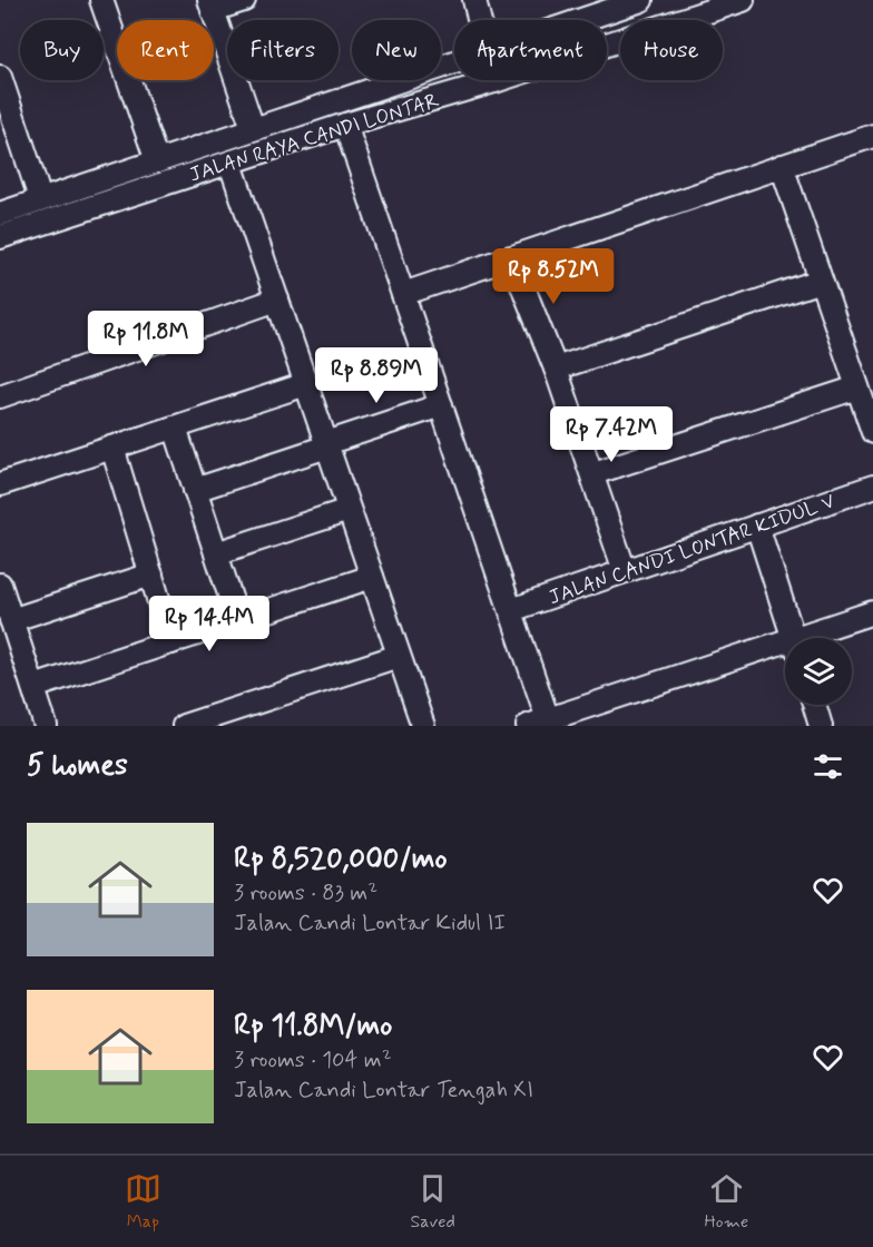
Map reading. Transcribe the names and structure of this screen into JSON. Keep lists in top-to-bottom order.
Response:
{
  "streets": {
    "street": ["JALAN RAYA CANDI LONTAR", "JALAN CANDI LONTAR KIDUL V"]
  },
  "page": {
    "chip": [
      "Buy",
      "Rent",
      "Filters",
      "New",
      "Apartment",
      "House"
    ],
    "price": [
      "Rp 8.52M",
      "Rp 11.8M",
      "Rp 8.89M",
      "Rp 7.42M",
      "Rp 14.4M"
    ],
    "heading": "5 homes",
    "list": [
      {
        "name": "Rp 8,520,000/mo",
        "note": "3 rooms · 83 m² · Jalan Candi Lontar Kidul II"
      },
      {
        "name": "Rp 11.8M/mo",
        "note": "3 rooms · 104 m² · Jalan Candi Lontar Tengah XI"
      }
    ],
    "tabs": ["Map", "Saved", "Home"]
  }
}
